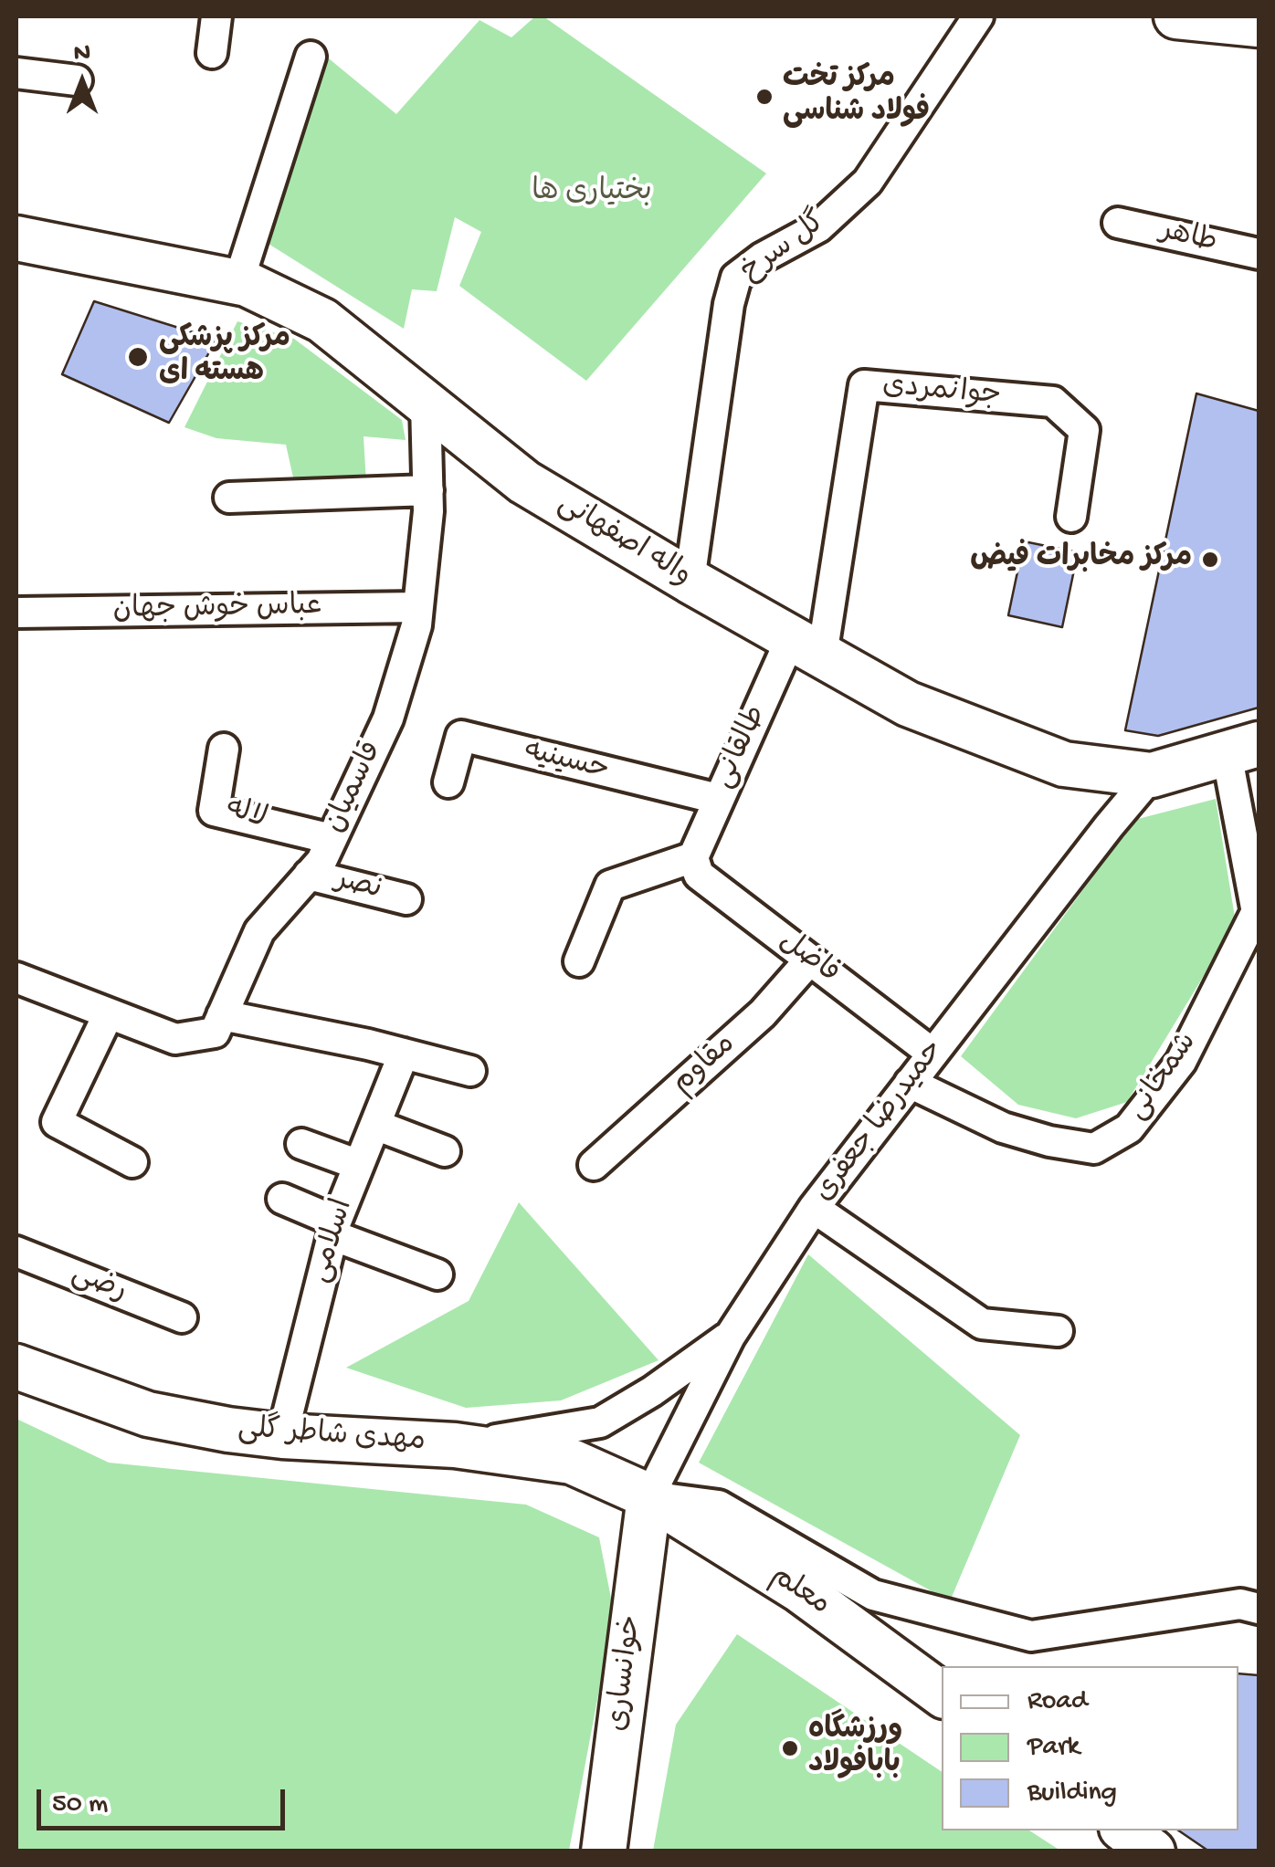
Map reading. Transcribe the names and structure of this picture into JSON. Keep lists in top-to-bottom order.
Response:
{
  "streets": {
    "street": [
      "طاهر",
      "گل سرخ",
      "جوانمردی",
      "واله اصفهانی",
      "عباس خوش جهان",
      "طالقانی",
      "حسینیه",
      "قاسمیان",
      "لاله",
      "نصر",
      "فاضل",
      "مقاوم",
      "شمخانی",
      "حمیدرضا جعفری",
      "اسلامی",
      "رضی",
      "مهدی شاطر گلی",
      "معلم",
      "خوانساری"
    ]
  },
  "crossings": [
    ["گل سرخ", "واله اصفهانی"],
    ["جوانمردی", "واله اصفهانی"],
    ["جوانمردی", "طالقانی"],
    ["واله اصفهانی", "طالقانی"],
    ["واله اصفهانی", "قاسمیان"],
    ["واله اصفهانی", "حمیدرضا جعفری"],
    ["عباس خوش جهان", "قاسمیان"],
    ["طالقانی", "حسینیه"],
    ["طالقانی", "فاضل"],
    ["قاسمیان", "لاله"],
    ["قاسمیان", "نصر"],
    ["فاضل", "مقاوم"],
    ["فاضل", "حمیدرضا جعفری"],
    ["شمخانی", "حمیدرضا جعفری"],
    ["حمیدرضا جعفری", "مهدی شاطر گلی"],
    ["حمیدرضا جعفری", "معلم"],
    ["حمیدرضا جعفری", "خوانساری"],
    ["اسلامی", "مهدی شاطر گلی"],
    ["مهدی شاطر گلی", "معلم"],
    ["مهدی شاطر گلی", "خوانساری"],
    ["معلم", "خوانساری"]
  ],
  "parks": ["بختیاری ها"],
  "places": [
    "مرکز تخت فولاد شناسی",
    "مرکز پزشکی هسته ای",
    "مرکز مخابرات فیض",
    "ورزشگاه بابافولاد"
  ],
  "legend": ["Road", "Park", "Building"],
  "scale_bar": "50 m",
  "north": "top"
}
